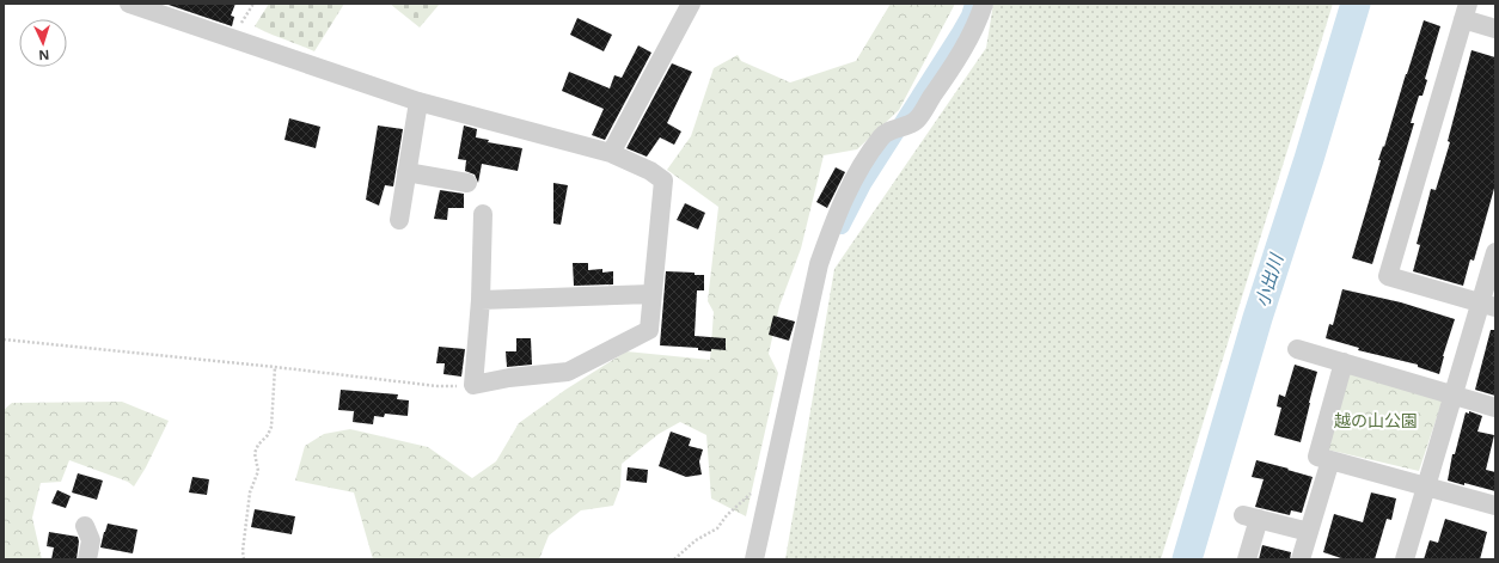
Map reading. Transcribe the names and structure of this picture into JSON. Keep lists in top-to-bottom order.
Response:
{
  "water": ["小出川"],
  "parks": ["越の山公園"],
  "north": "bottom"
}
